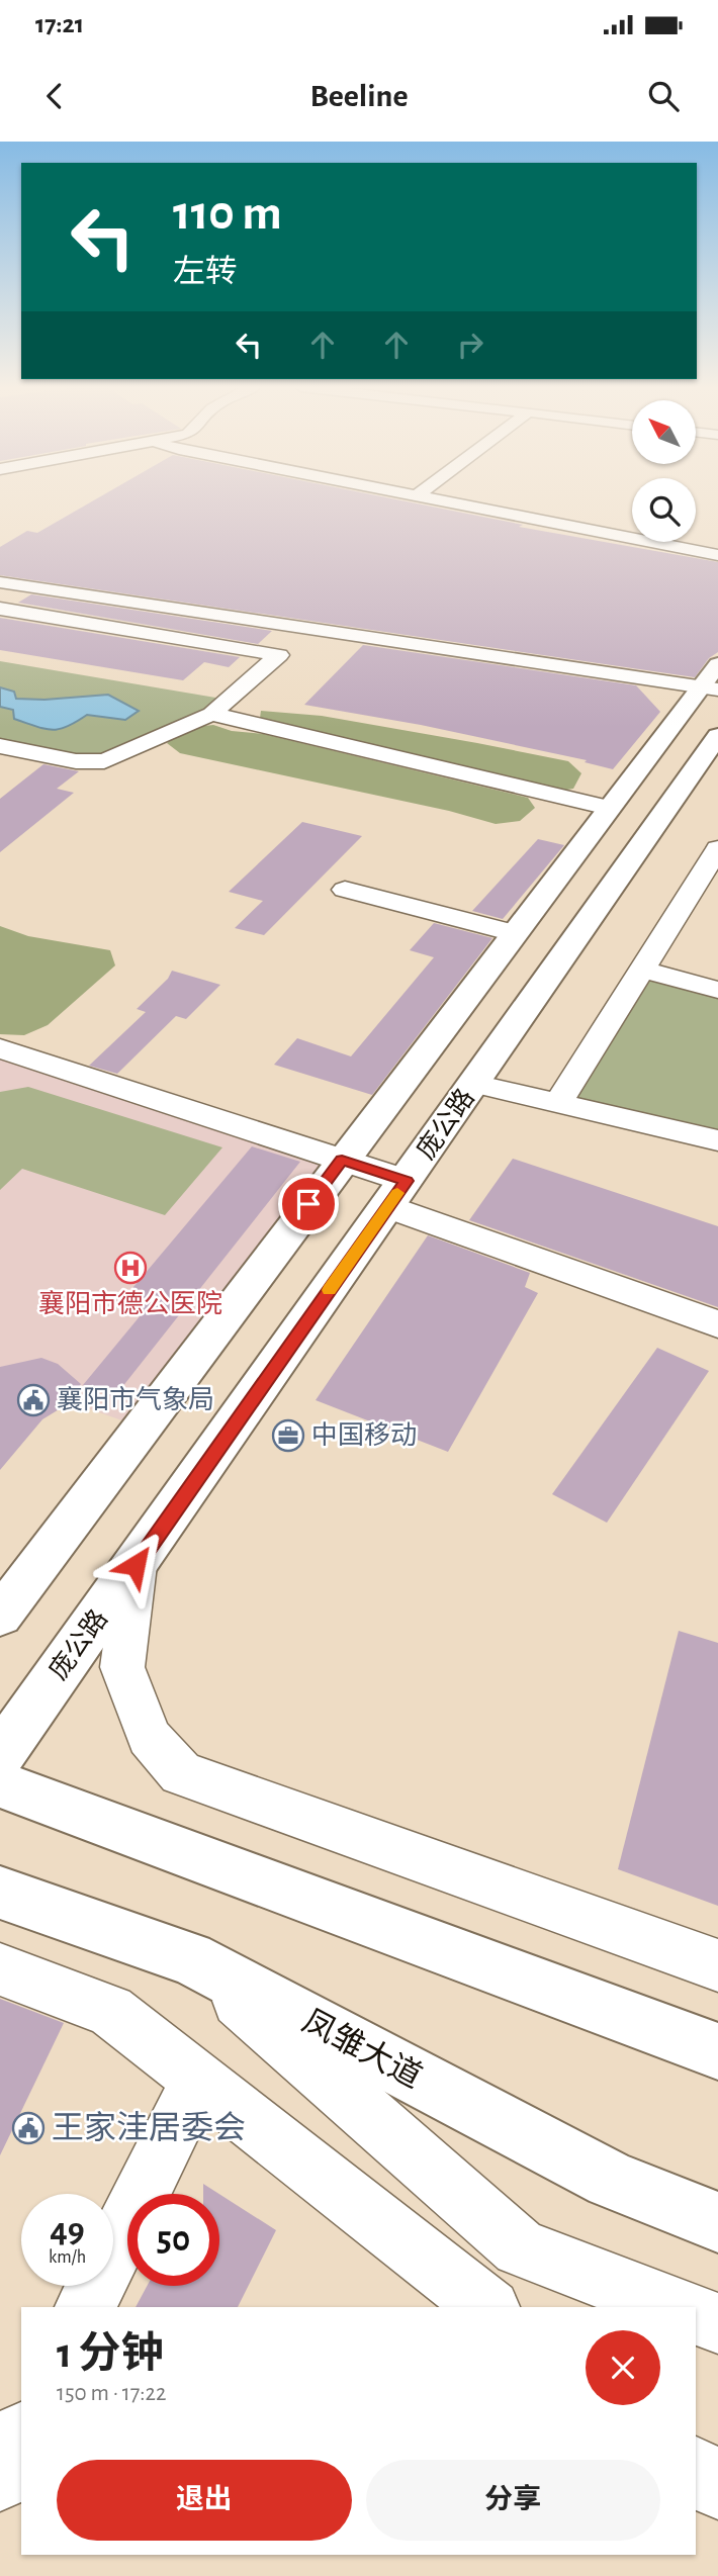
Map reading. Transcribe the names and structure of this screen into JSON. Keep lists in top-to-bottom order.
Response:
{
  "streets": {
    "main road": ["庞公路", "凤雏大道"]
  },
  "places": {
    "hospital": ["襄阳市德公医院"],
    "public building": ["襄阳市气象局", "王家洼居委会"],
    "office": ["中国移动"]
  },
  "north": "top left",
  "page": {
    "status": "17:21",
    "header": "Beeline",
    "turn": ["110 m", "左转"],
    "speed": "49 km/h",
    "limit": "50",
    "heading": ["1 分钟", "150 m · 17:22"],
    "buttons": ["退出", "分享"]
  }
}
